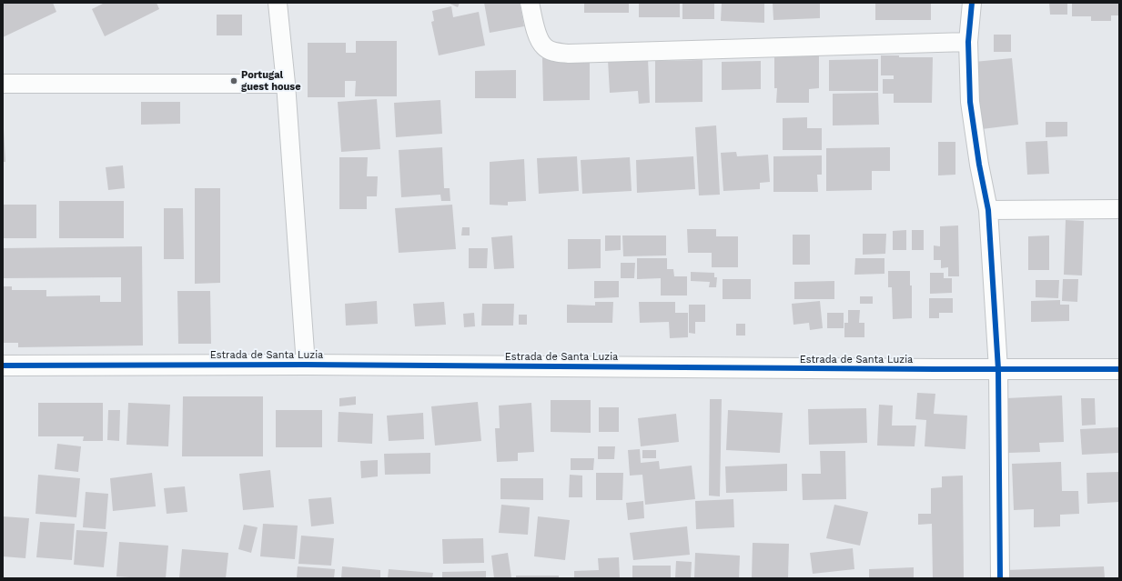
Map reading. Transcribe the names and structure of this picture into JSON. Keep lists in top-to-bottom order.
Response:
{
  "streets": {
    "street": ["Estrada de Santa Luzia"]
  },
  "places": ["Portugal guest house"]
}
